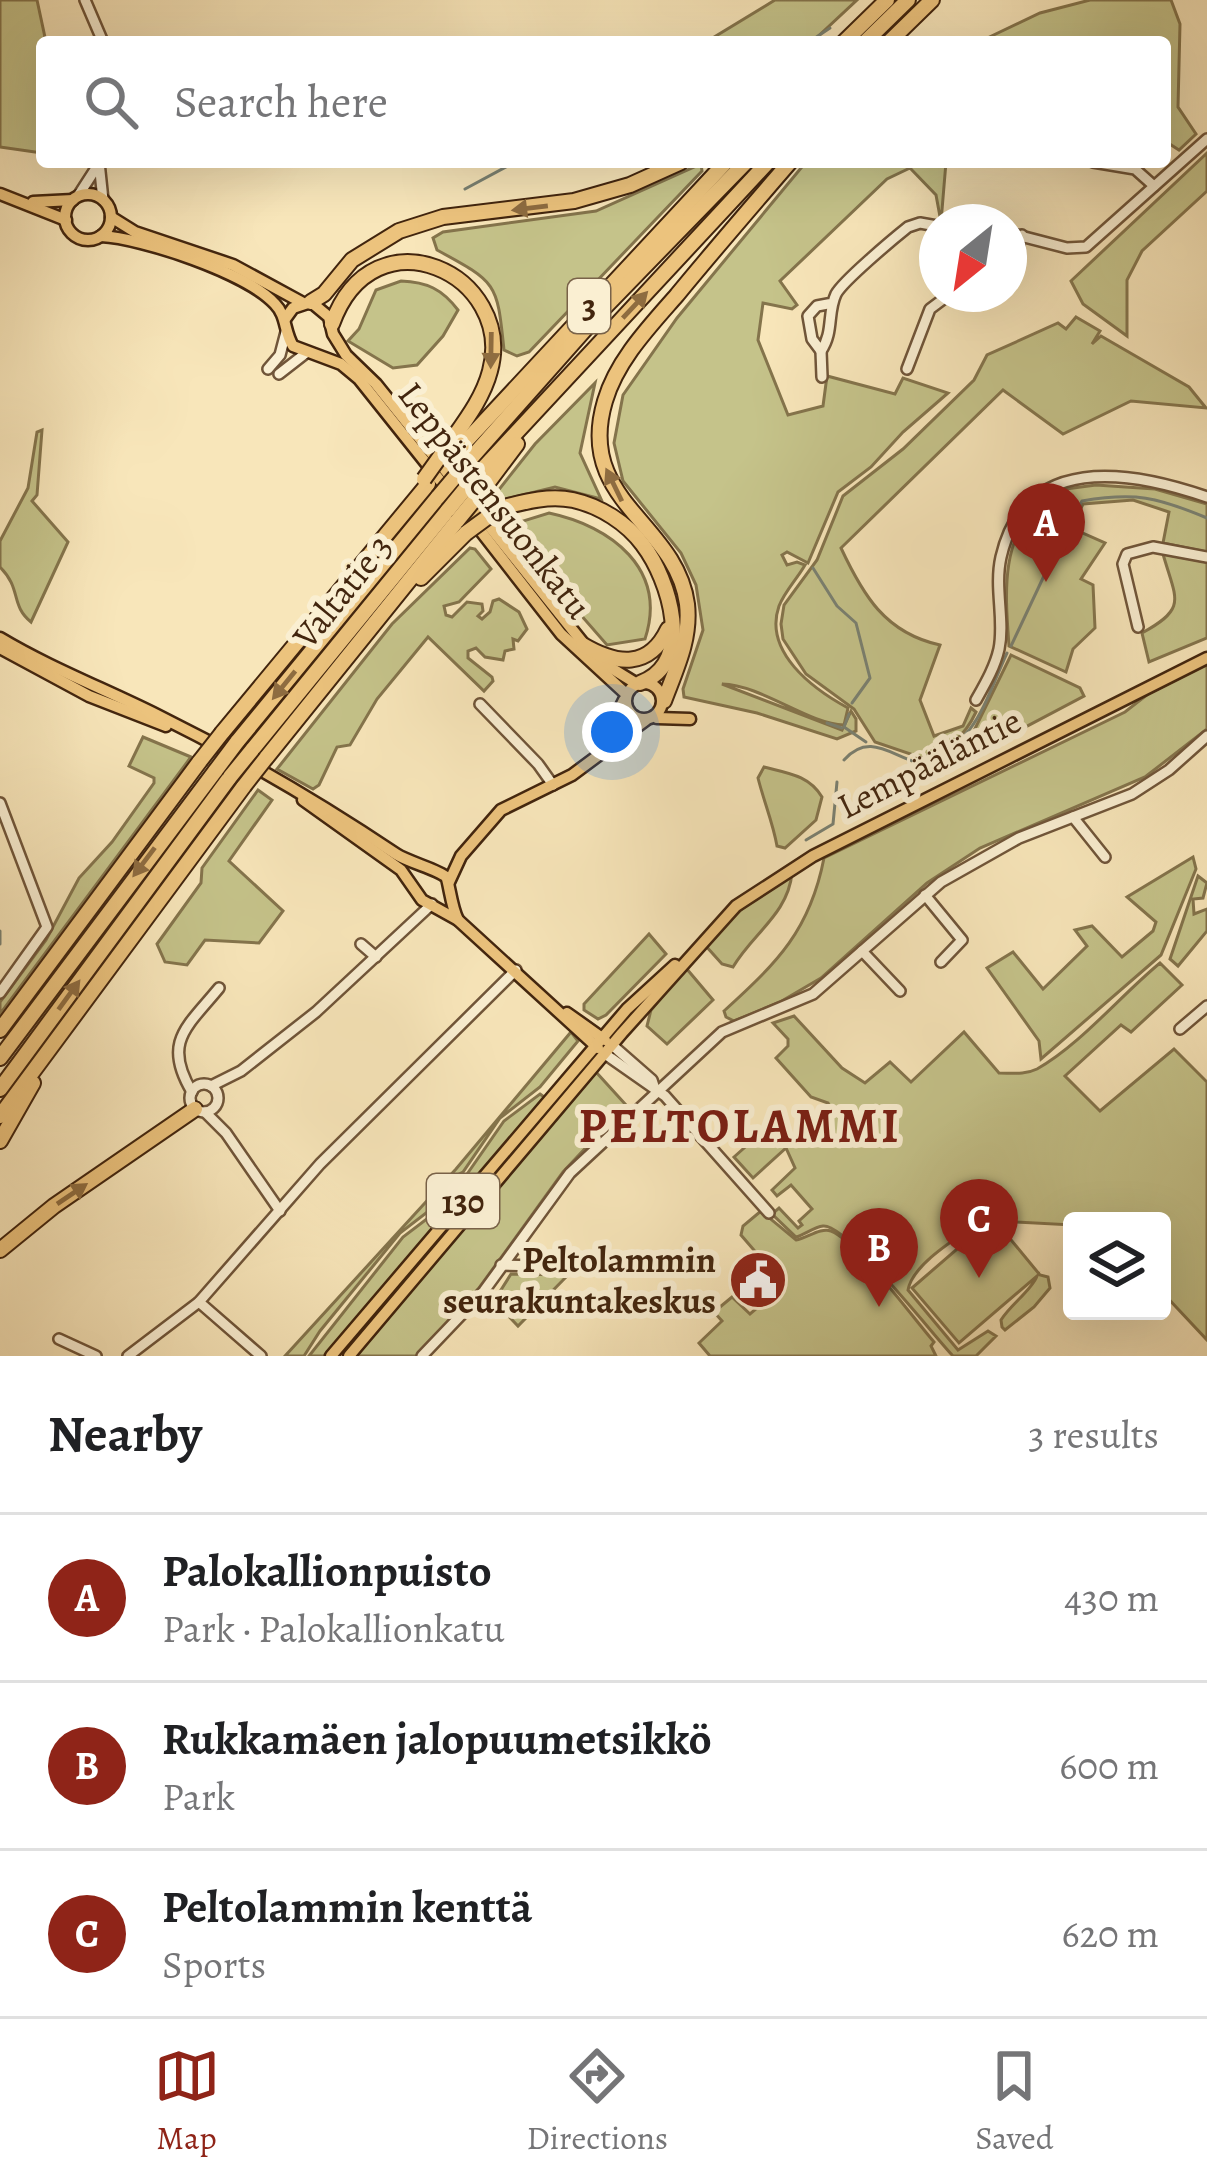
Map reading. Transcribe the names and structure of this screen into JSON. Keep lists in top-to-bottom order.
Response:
{
  "streets": {
    "highway": ["3", "Valtatie 3"],
    "main road": ["Leppästensuonkatu", "Lempääläntie", "130"]
  },
  "crossings": [
    ["3", "Valtatie 3"]
  ],
  "districts": ["PELTOLAMMI"],
  "places": {
    "public building": ["Peltolammin seurakuntakeskus"]
  },
  "north": "bottom left",
  "page": {
    "search": "Search here",
    "pins": ["A", "C", "B"],
    "heading": ["Nearby", "3 results"],
    "list": [
      {
        "mark": "A",
        "name": "Palokallionpuisto",
        "note": "Park · Palokallionkatu",
        "value": "430 m"
      },
      {
        "mark": "B",
        "name": "Rukkamäen jalopuumetsikkö",
        "note": "Park",
        "value": "600 m"
      },
      {
        "mark": "C",
        "name": "Peltolammin kenttä",
        "note": "Sports",
        "value": "620 m"
      }
    ],
    "nav": ["Map", "Directions", "Saved"]
  }
}
